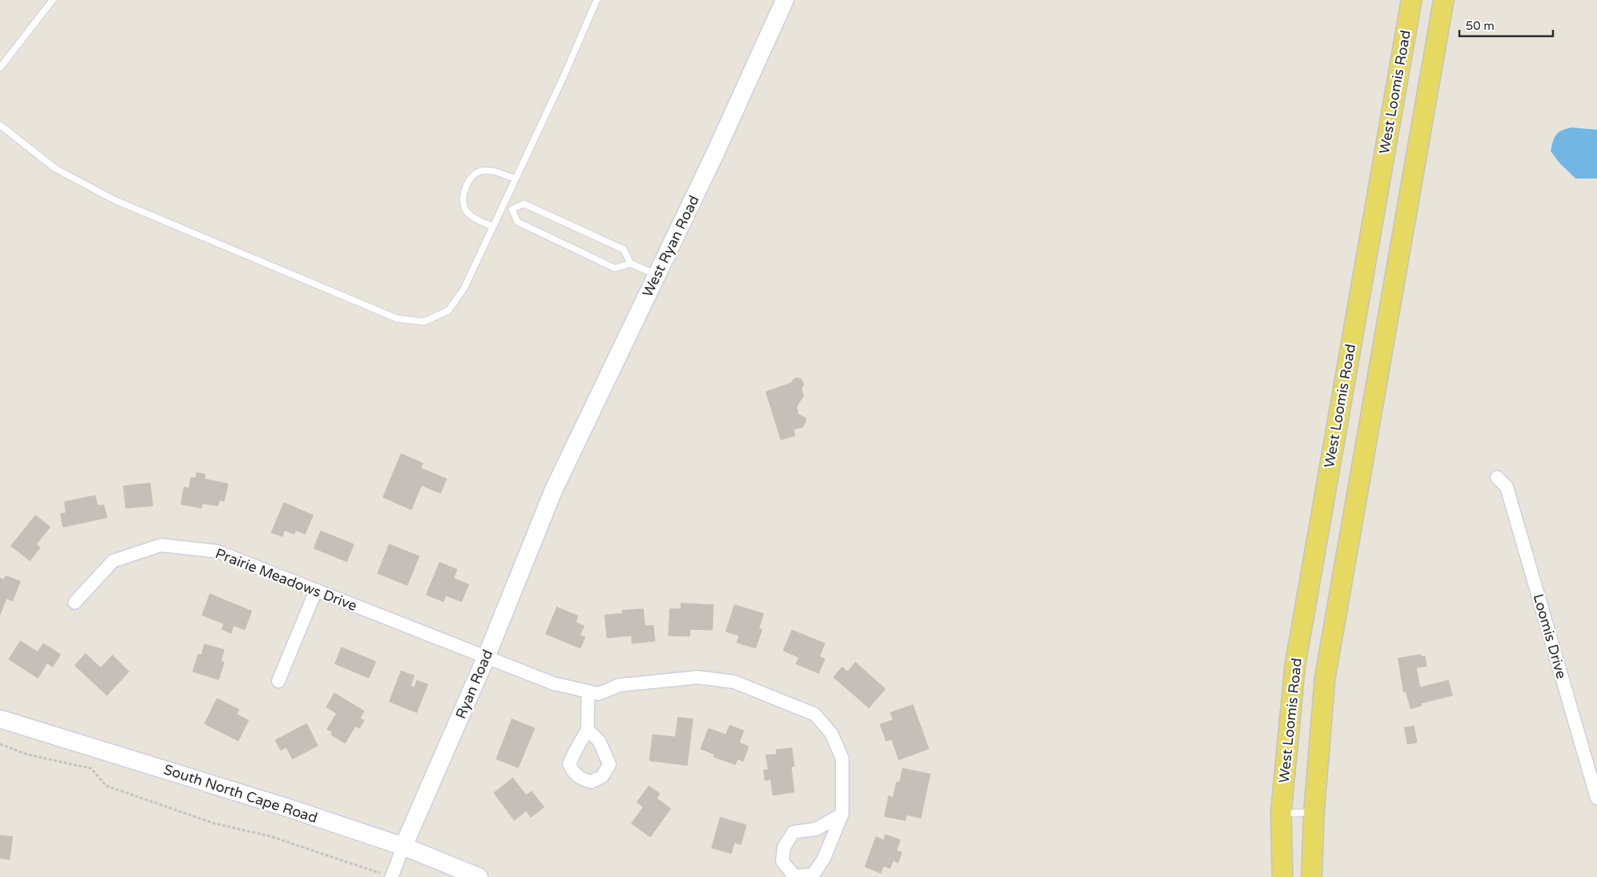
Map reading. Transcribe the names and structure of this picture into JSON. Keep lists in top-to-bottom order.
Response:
{
  "streets": {
    "main road": ["West Loomis Road"],
    "street": [
      "West Ryan Road",
      "Prairie Meadows Drive",
      "Loomis Drive",
      "Ryan Road",
      "South North Cape Road"
    ]
  },
  "crossings": [
    ["West Ryan Road", "Ryan Road"],
    ["Prairie Meadows Drive", "Ryan Road"],
    ["Ryan Road", "South North Cape Road"]
  ],
  "scale_bar": "50 m"
}
